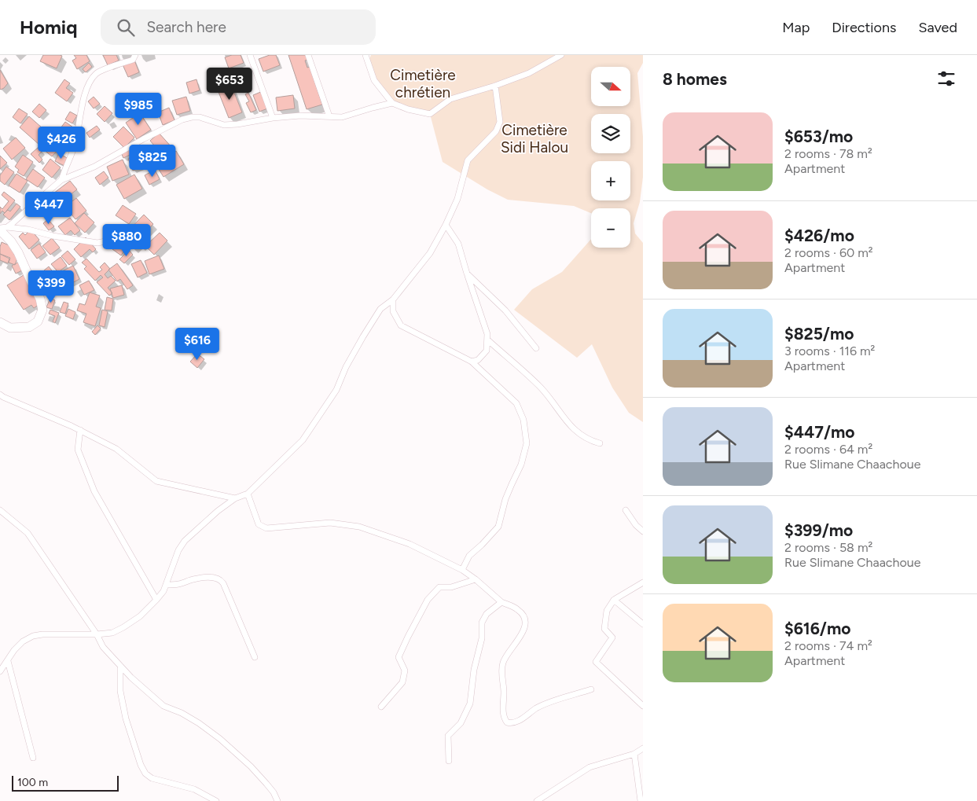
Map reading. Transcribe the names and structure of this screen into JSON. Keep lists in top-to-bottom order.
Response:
{
  "parks": ["Cimetière chrétien", "Cimetière Sidi Halou"],
  "scale_bar": "100 m",
  "north": "right",
  "page": {
    "header": "Homiq",
    "search": "Search here",
    "nav": ["Map", "Directions", "Saved"],
    "heading": "8 homes",
    "map_buttons": ["+", "−"],
    "price": [
      "$653",
      "$985",
      "$426",
      "$825",
      "$447",
      "$880",
      "$399",
      "$616"
    ],
    "list": [
      {
        "name": "$653/mo",
        "note": "2 rooms · 78 m² · Apartment"
      },
      {
        "name": "$426/mo",
        "note": "2 rooms · 60 m² · Apartment"
      },
      {
        "name": "$825/mo",
        "note": "3 rooms · 116 m² · Apartment"
      },
      {
        "name": "$447/mo",
        "note": "2 rooms · 64 m² · Rue Slimane Chaachoue"
      },
      {
        "name": "$399/mo",
        "note": "2 rooms · 58 m² · Rue Slimane Chaachoue"
      },
      {
        "name": "$616/mo",
        "note": "2 rooms · 74 m² · Apartment"
      }
    ],
    "scale": "100 m"
  }
}
